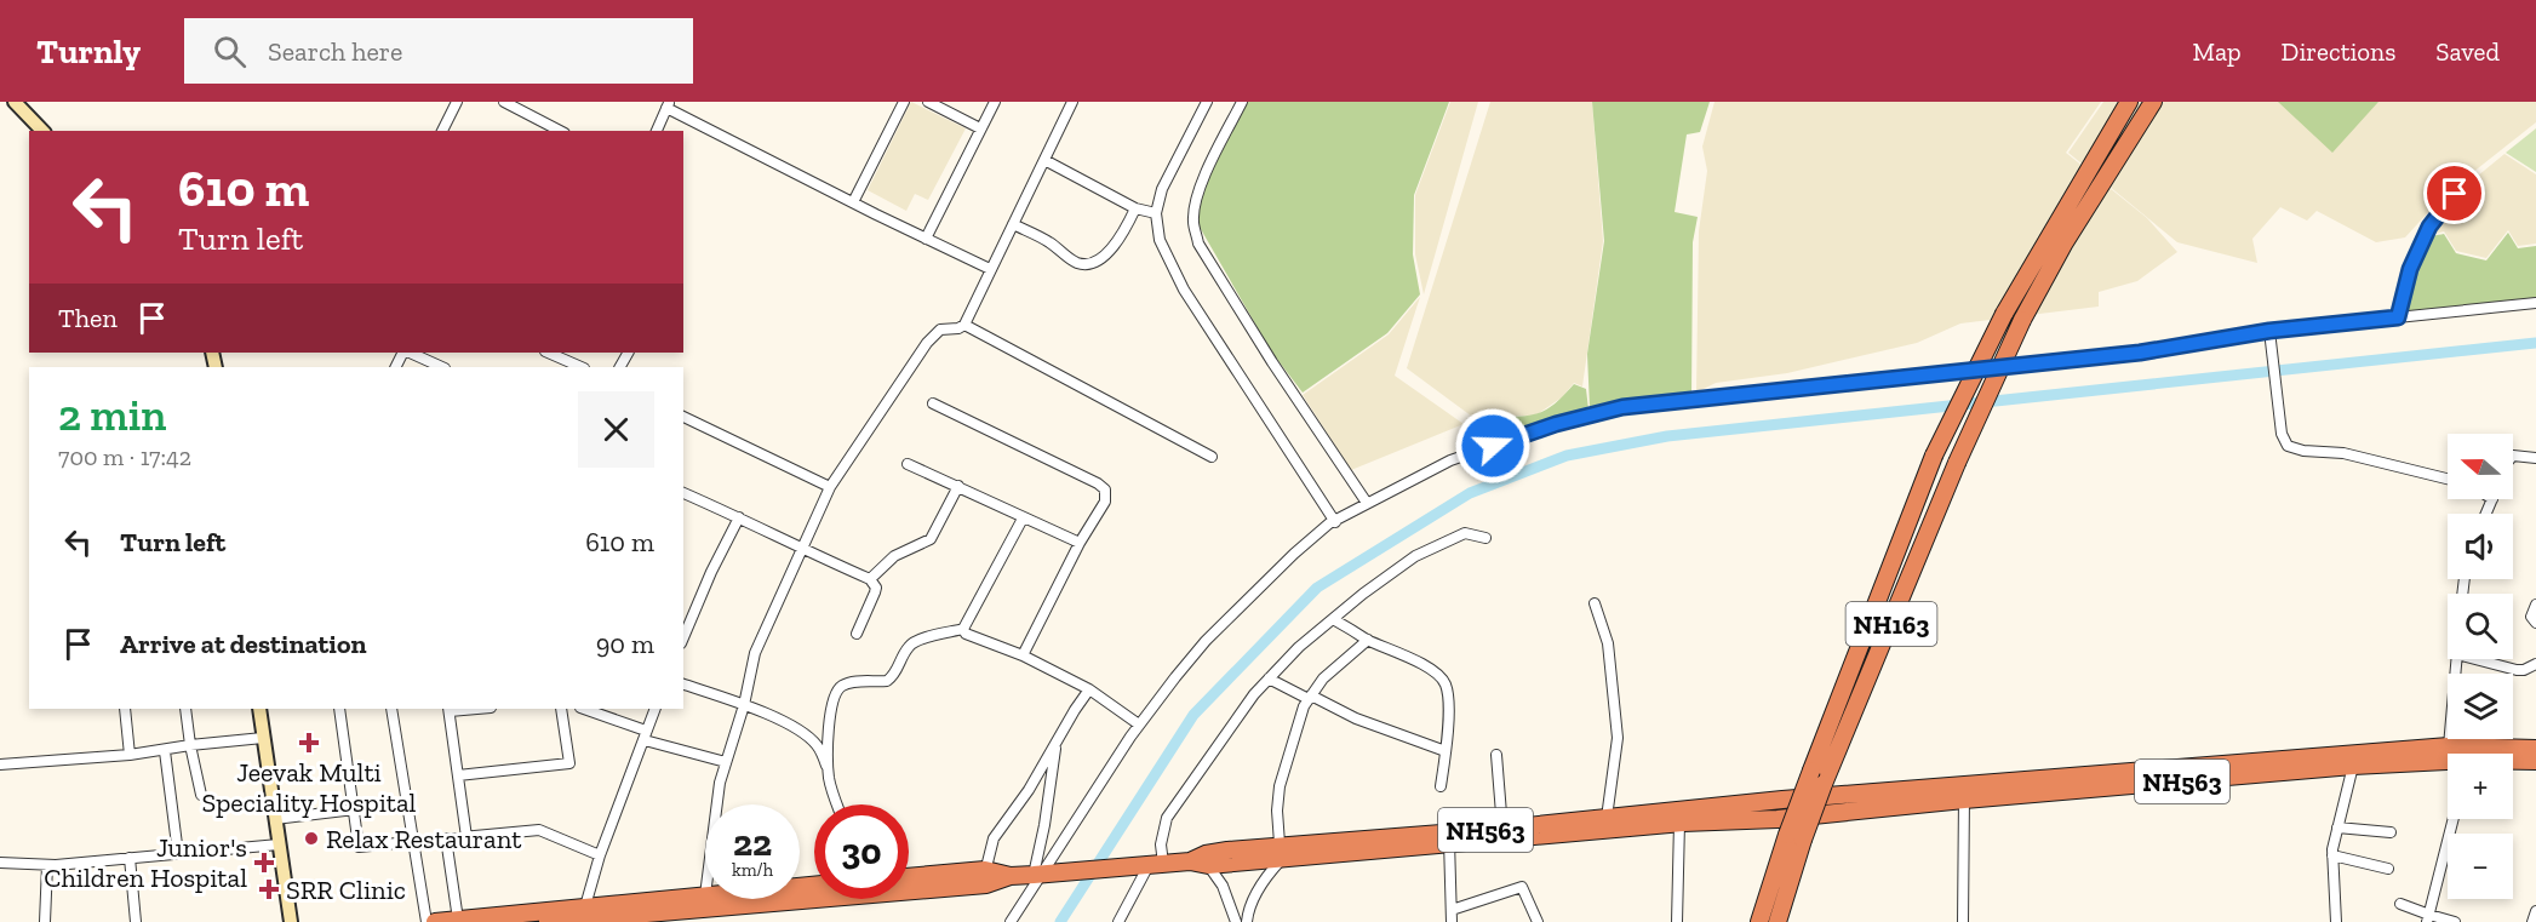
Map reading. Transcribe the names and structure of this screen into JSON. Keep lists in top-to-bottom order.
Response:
{
  "streets": {
    "highway": ["NH163", "NH563"]
  },
  "places": {
    "health": ["Jeevak Multi Speciality Hospital", "Junior's Children Hospital", "SRR Clinic"],
    "other": ["Relax Restaurant"]
  },
  "north": "left",
  "page": {
    "header": "Turnly",
    "search": "Search here",
    "nav": ["Map", "Directions", "Saved"],
    "turn": ["610 m", "Turn left"],
    "then": "Then",
    "heading": ["2 min", "700 m · 17:42"],
    "map_buttons": ["+", "−"],
    "list": [
      {
        "name": "Turn left",
        "value": "610 m"
      },
      {
        "name": "Arrive at destination",
        "value": "90 m"
      }
    ],
    "speed": "22 km/h",
    "limit": "30"
  }
}
